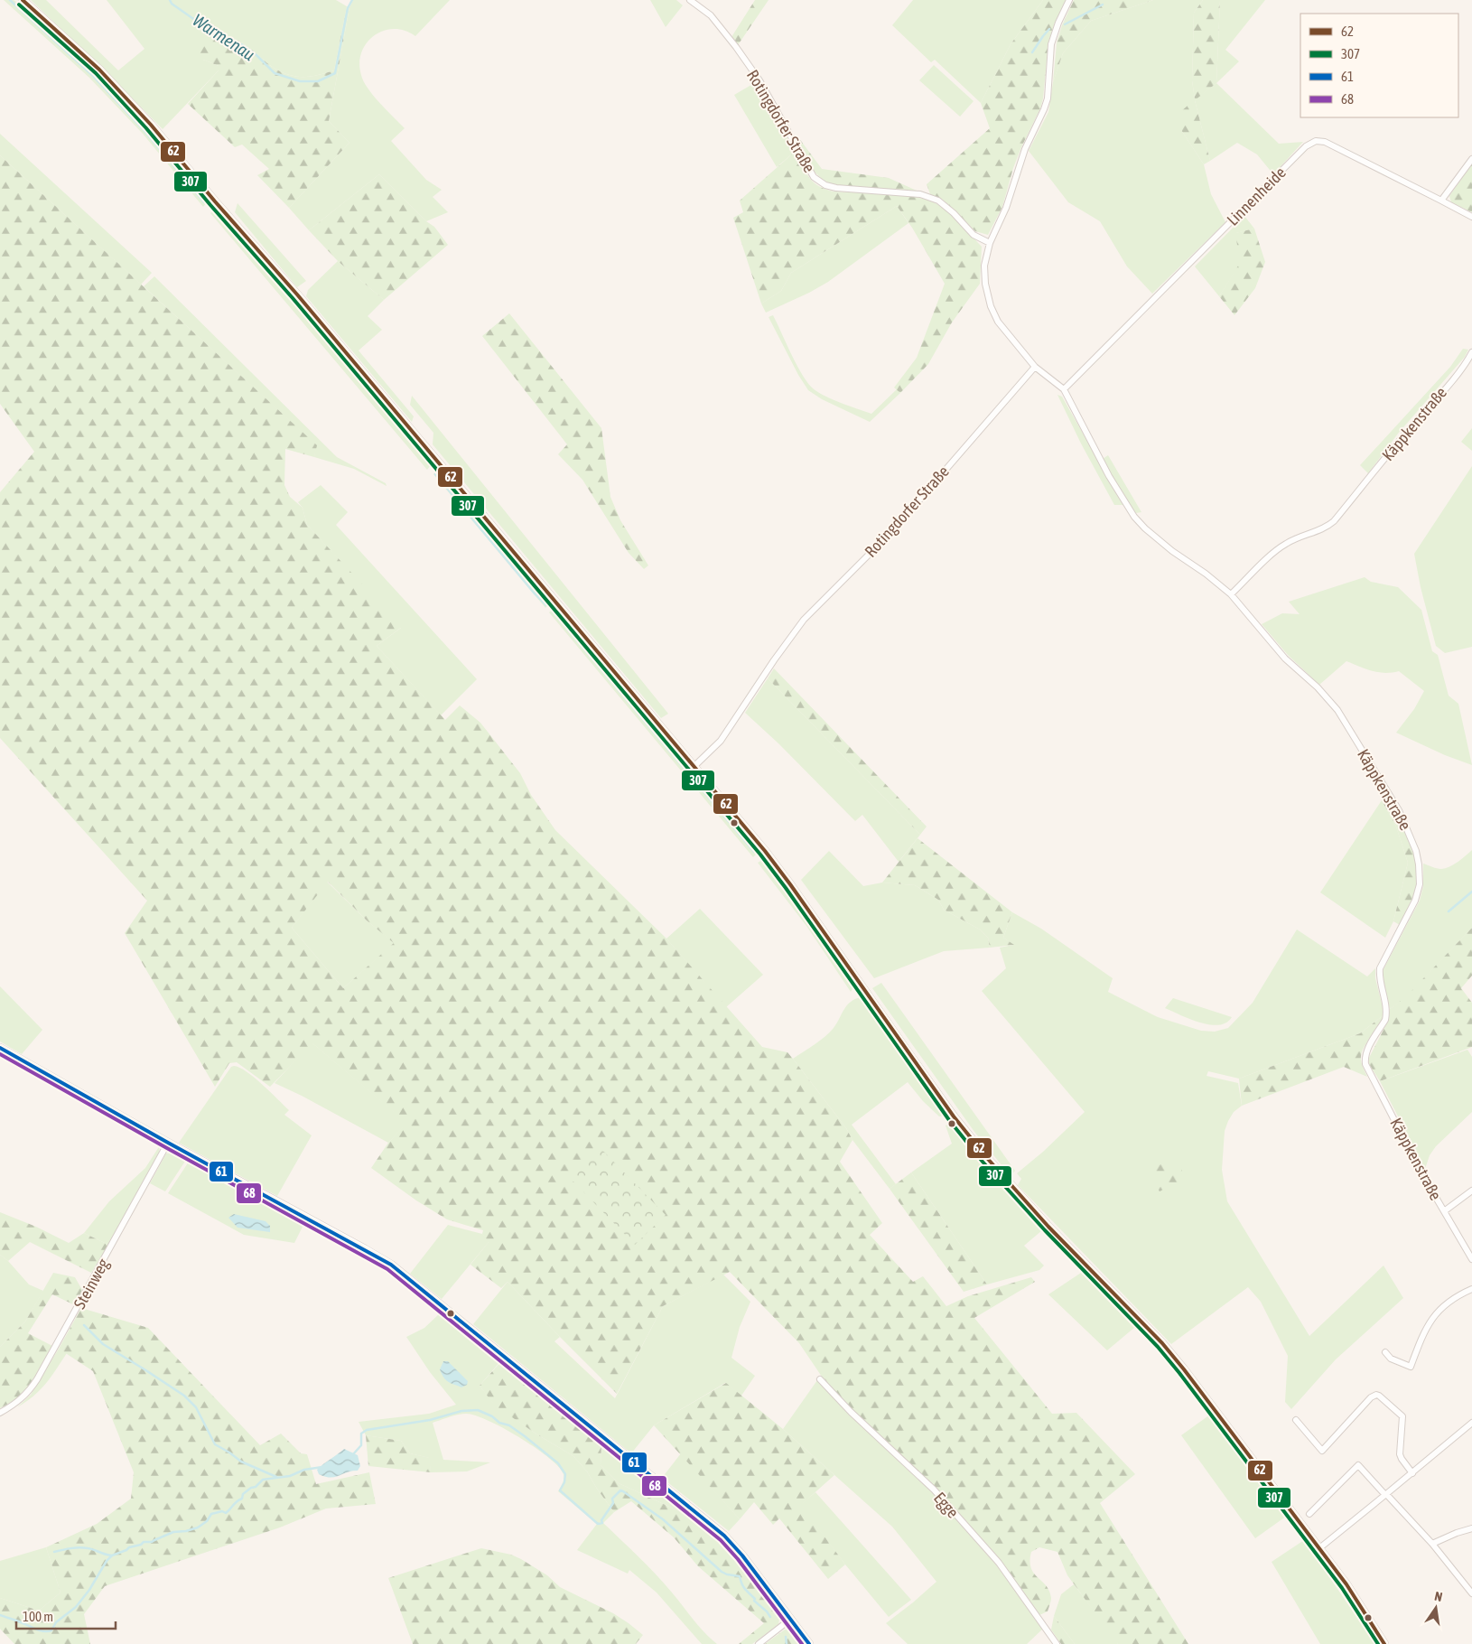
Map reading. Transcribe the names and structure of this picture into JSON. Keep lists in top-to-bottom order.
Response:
{
  "streets": {
    "street": [
      "Rotingdorfer Straße",
      "Linnenheide",
      "Käppkenstraße",
      "Steinweg",
      "Egge"
    ]
  },
  "crossings": [
    ["Rotingdorfer Straße", "Käppkenstraße"],
    ["Linnenheide", "Käppkenstraße"]
  ],
  "water": ["Warmenau"],
  "lines": [
    "transit line 62",
    "transit line 307",
    "transit line 61",
    "transit line 68"
  ],
  "legend": [
    "62",
    "307",
    "61",
    "68"
  ],
  "scale_bar": "100 m",
  "north": "top"
}
